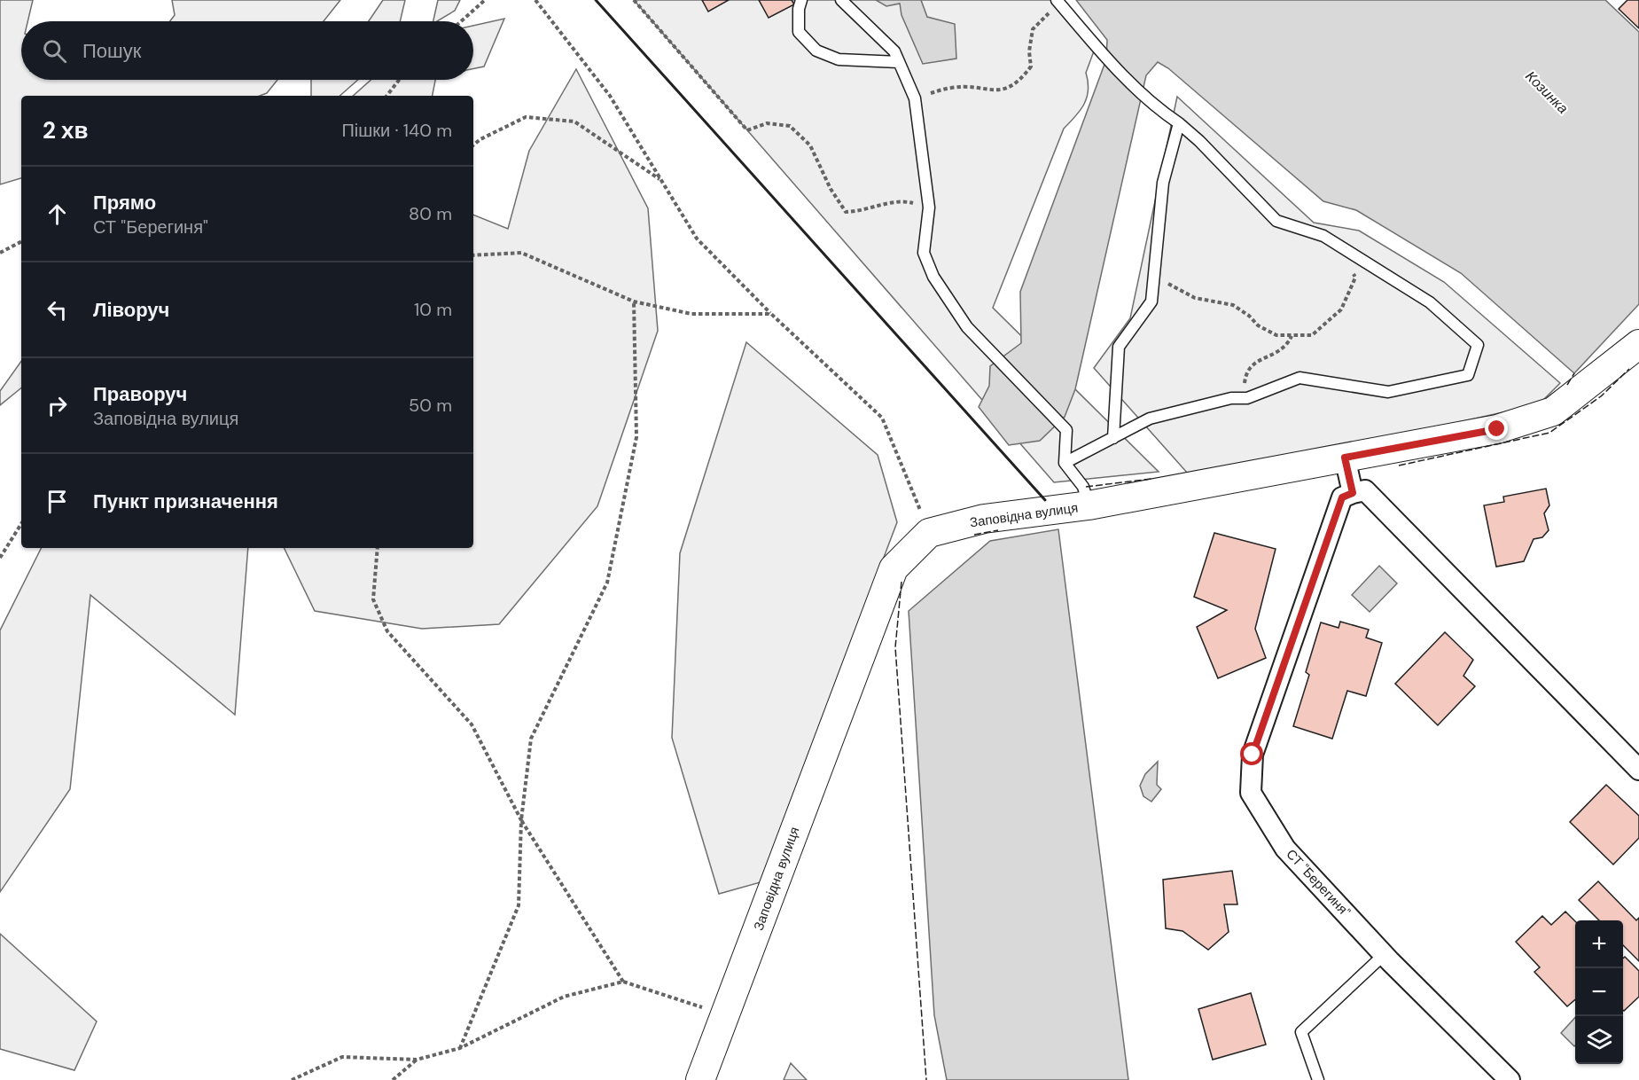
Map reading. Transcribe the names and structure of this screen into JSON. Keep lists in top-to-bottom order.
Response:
{
  "streets": {
    "street": ["Заповідна вулиця", "СТ \"Берегиня\""]
  },
  "water": ["Козинка"],
  "page": {
    "search": "Пошук",
    "heading": ["2 хв", "Пішки · 140 m"],
    "list": [
      ["Прямо", "СТ \"Берегиня\"", "80 m"],
      ["Ліворуч", "10 m"],
      ["Праворуч", "Заповідна вулиця", "50 m"],
      "Пункт призначення"
    ],
    "map_buttons": ["+", "−"]
  }
}
